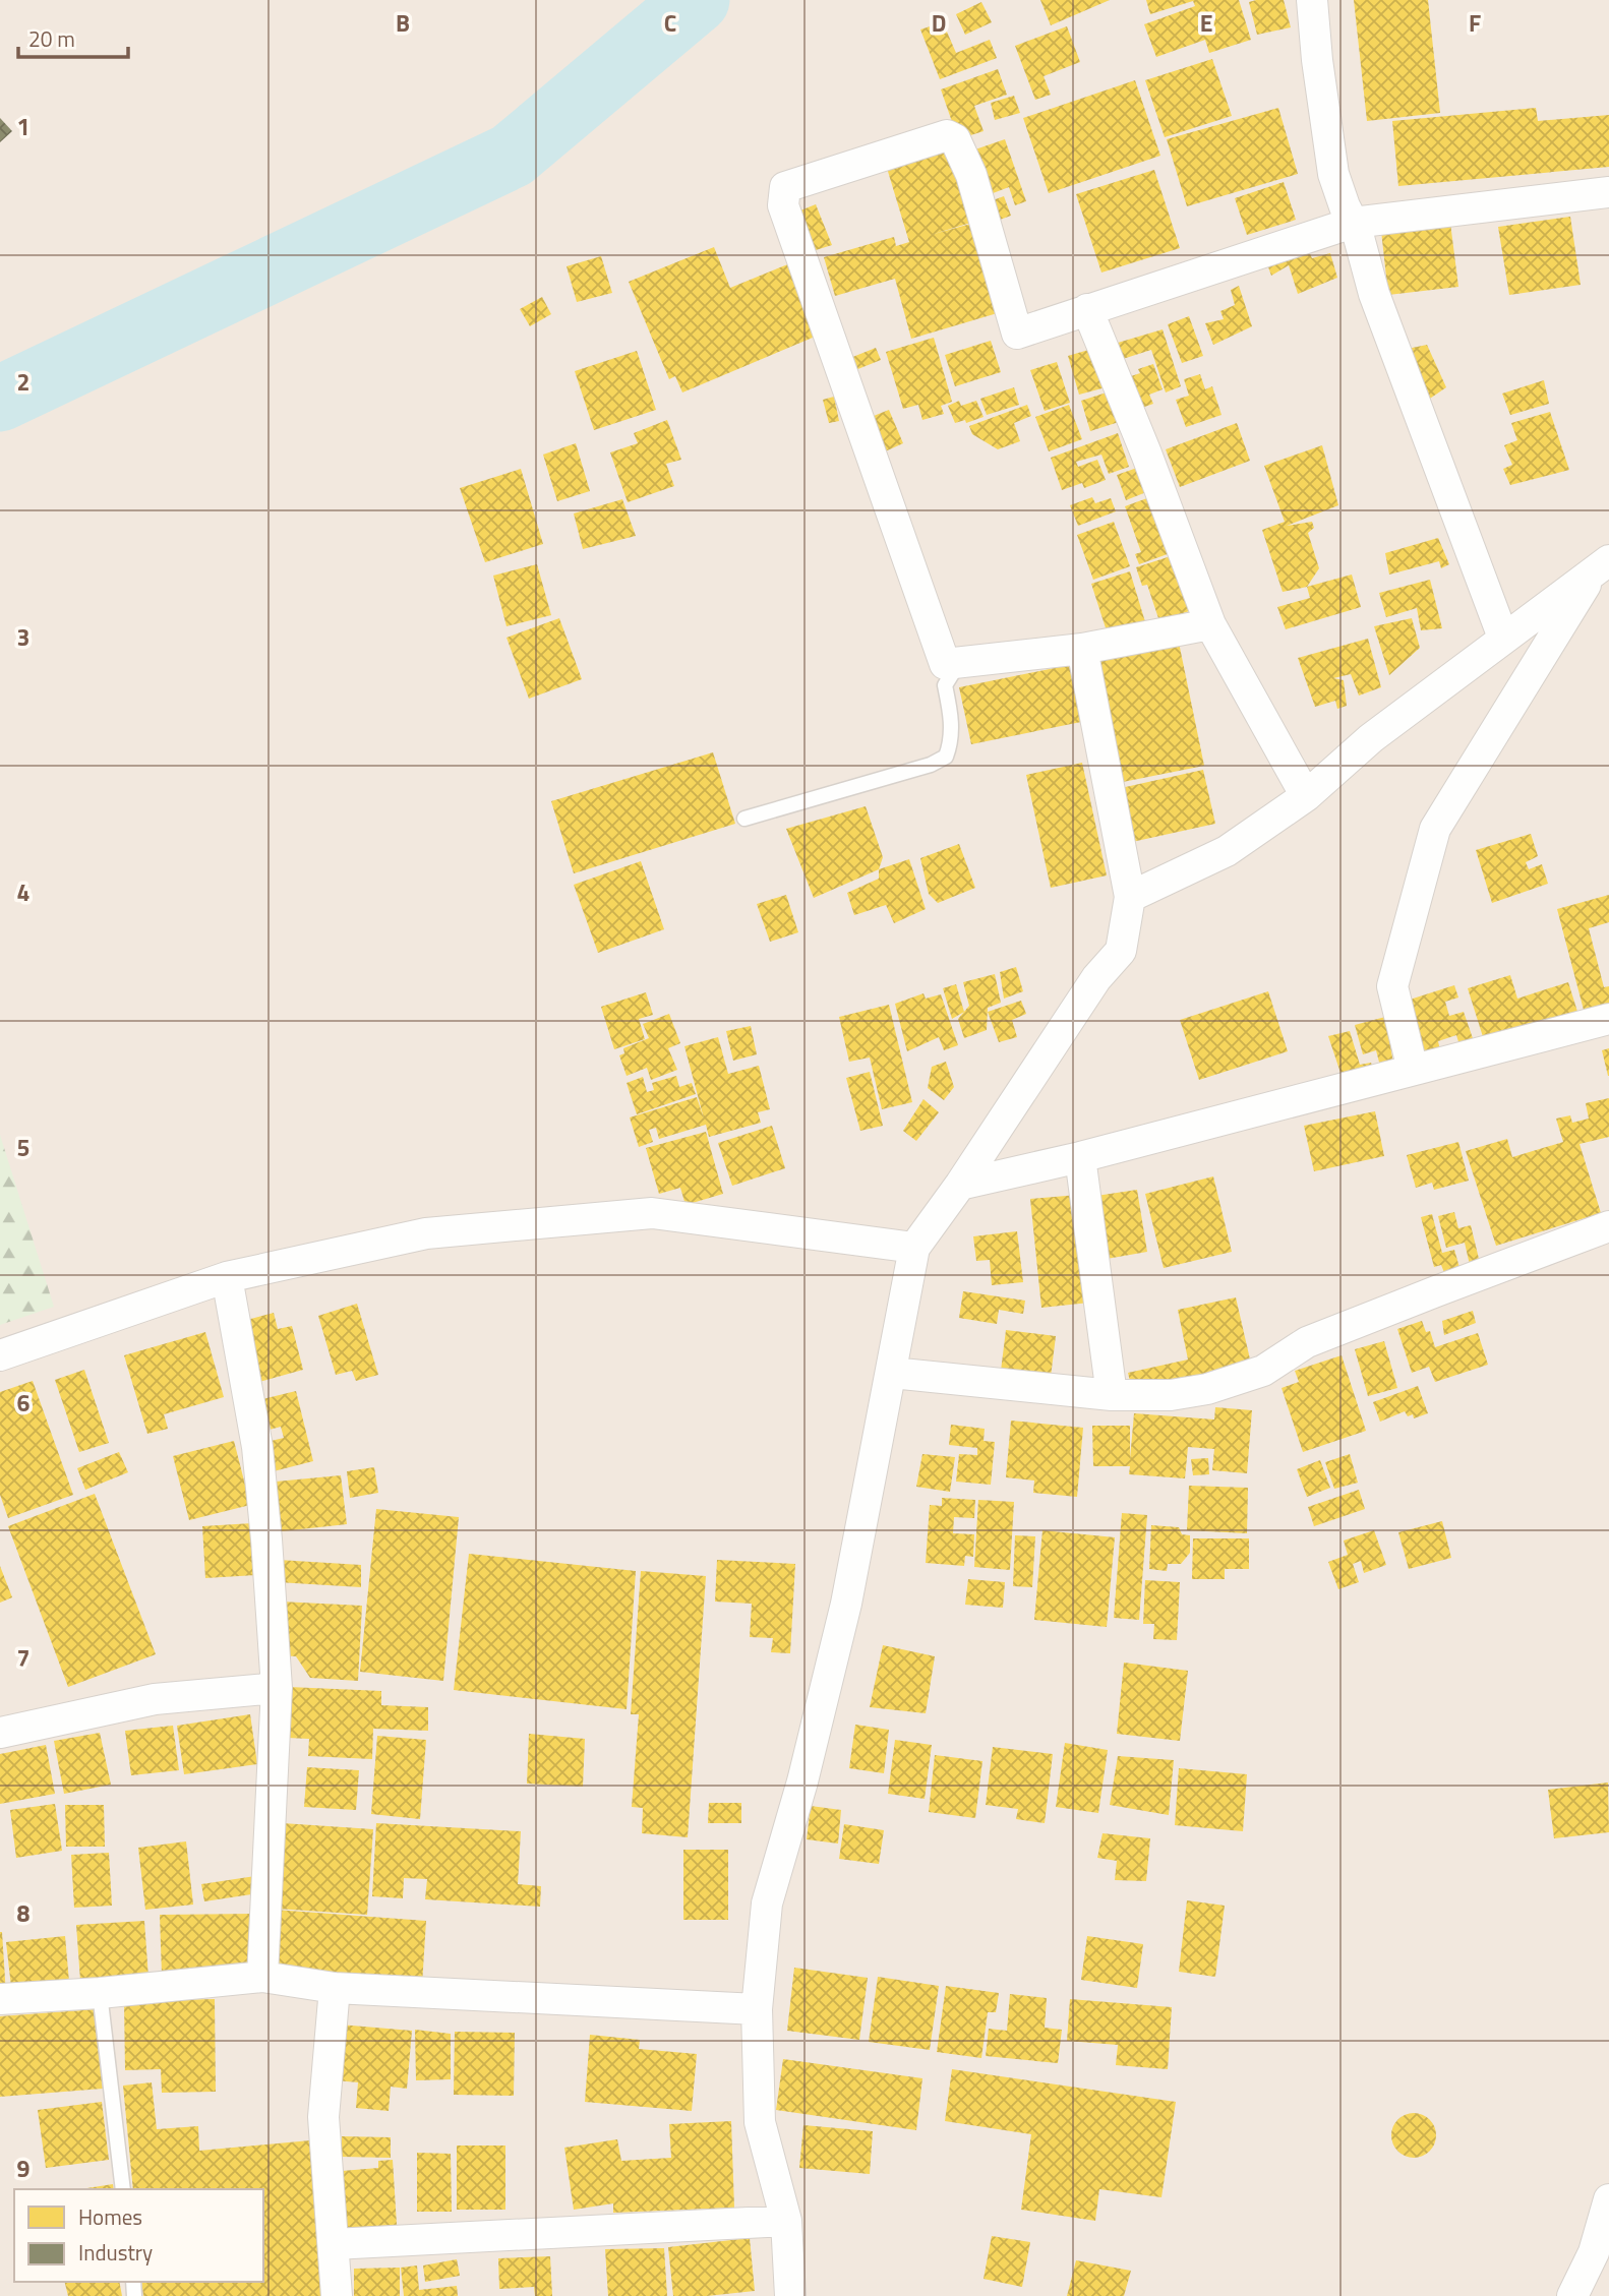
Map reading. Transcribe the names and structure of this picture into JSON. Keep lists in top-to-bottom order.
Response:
{
  "legend": ["Homes", "Industry"],
  "scale_bar": "20 m",
  "grid": {
    "columns": [
      "B",
      "C",
      "D",
      "E",
      "F"
    ],
    "rows": [
      "1",
      "2",
      "3",
      "4",
      "5",
      "6",
      "7",
      "8",
      "9"
    ]
  }
}
